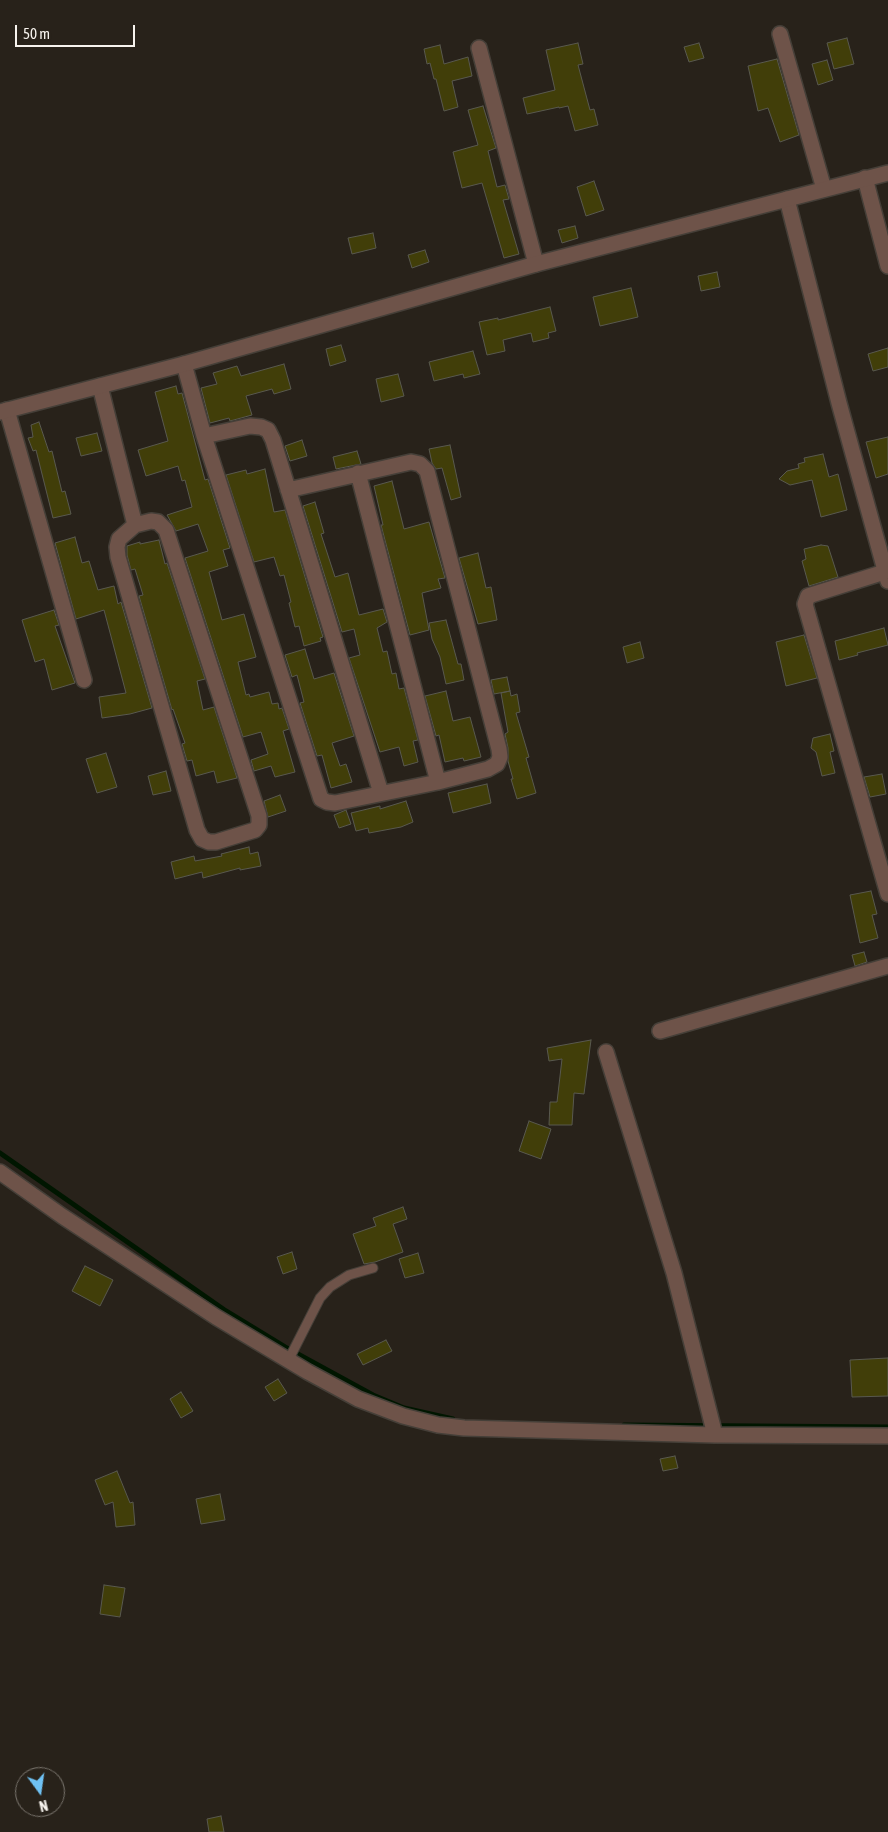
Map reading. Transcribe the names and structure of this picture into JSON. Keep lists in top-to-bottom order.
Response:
{
  "scale_bar": "50 m",
  "north": "bottom"
}
